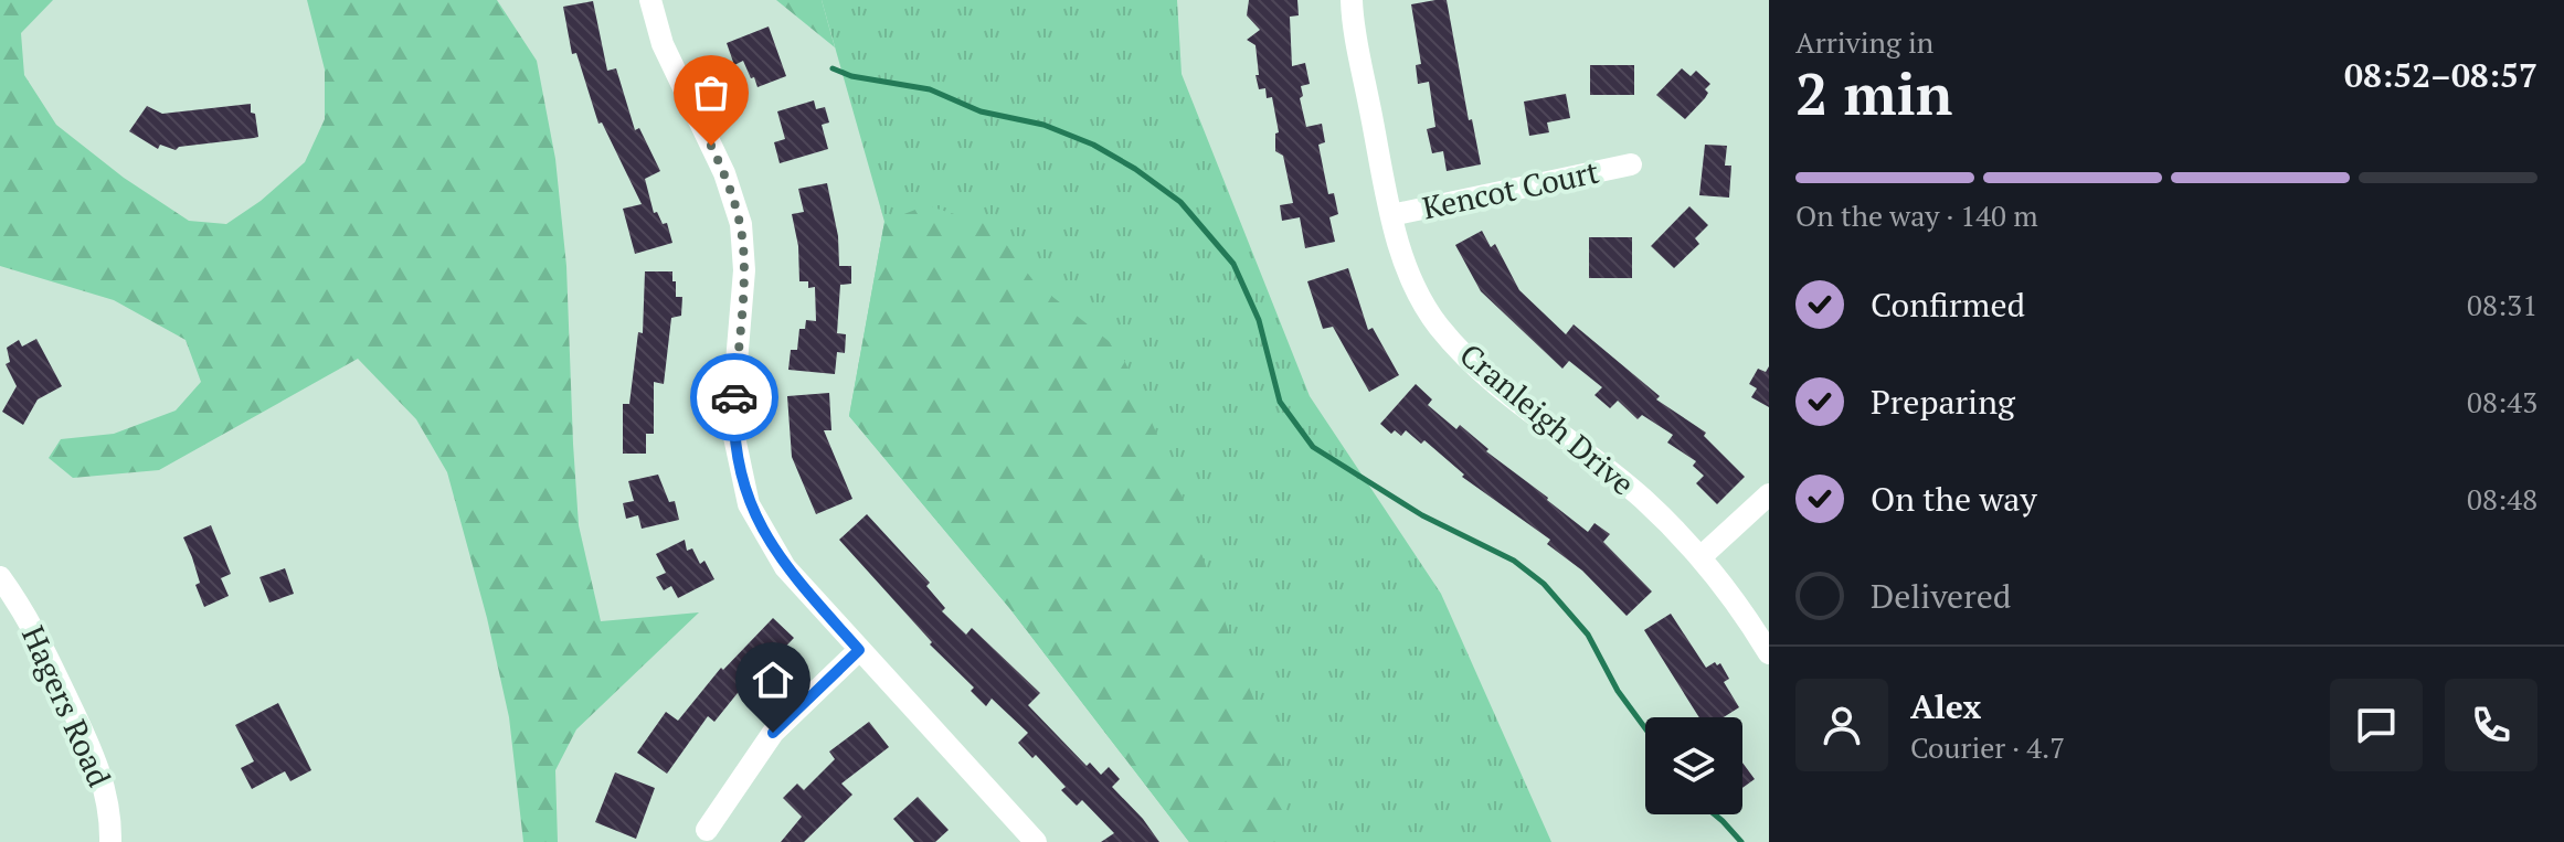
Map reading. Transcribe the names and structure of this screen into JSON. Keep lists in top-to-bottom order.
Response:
{
  "streets": {
    "street": ["Kencot Court", "Cranleigh Drive", "Hagers Road"]
  },
  "crossings": [
    ["Kencot Court", "Cranleigh Drive"]
  ],
  "page": {
    "heading": ["2 min", "Arriving in", "08:52–08:57"],
    "panel": ["Alex", "Courier · 4.7"],
    "bar": "On the way · 140 m",
    "list": [
      ["Confirmed", "08:31"],
      ["Preparing", "08:43"],
      ["On the way", "08:48"],
      "Delivered"
    ]
  }
}
